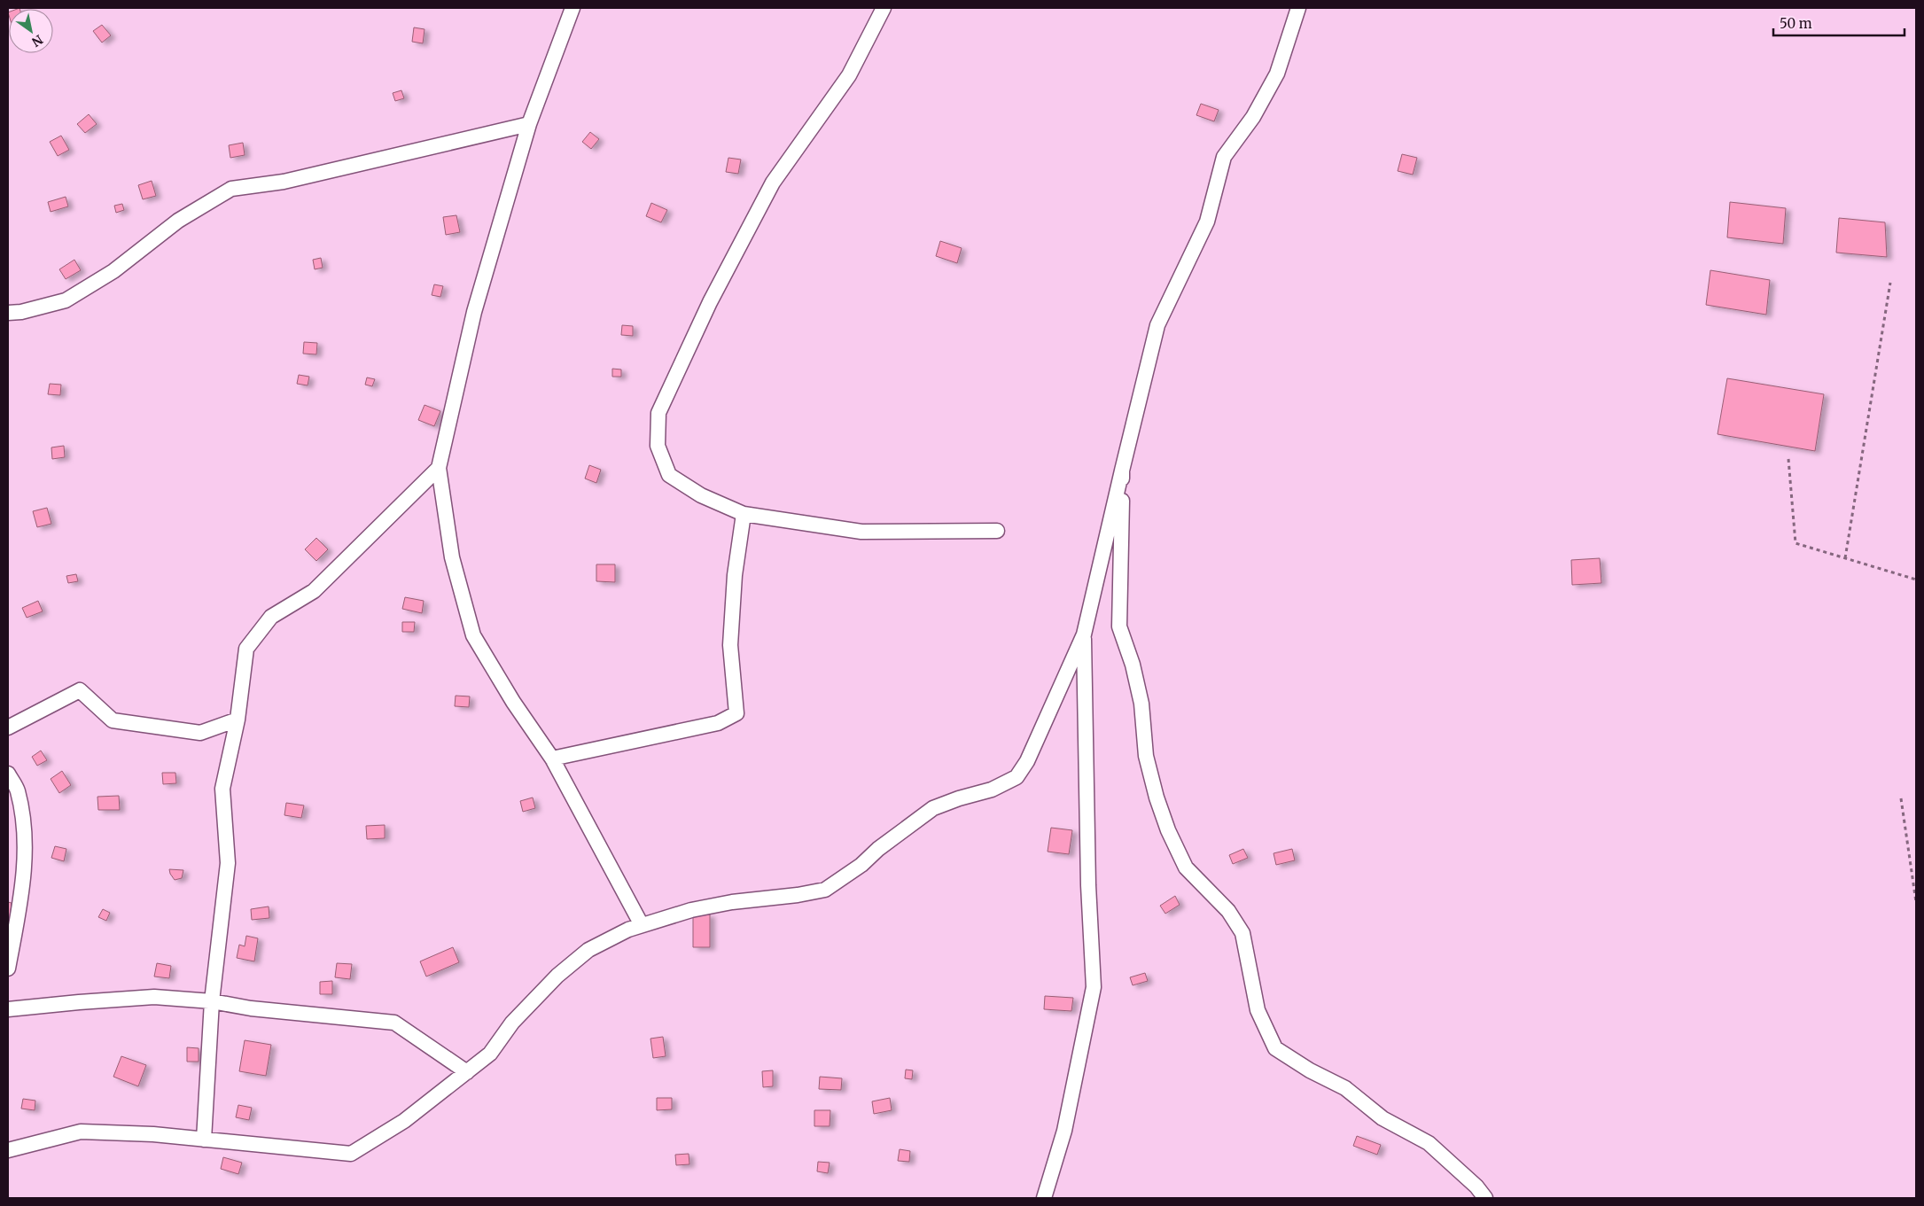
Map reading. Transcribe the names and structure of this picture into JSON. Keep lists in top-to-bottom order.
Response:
{
  "scale_bar": "50 m",
  "north": "bottom right"
}
